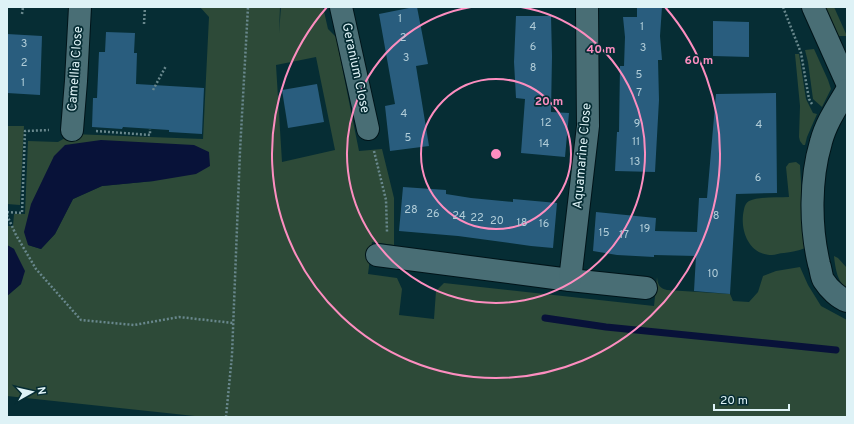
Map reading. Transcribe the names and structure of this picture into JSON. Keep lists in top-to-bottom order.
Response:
{
  "streets": {
    "street": ["Geranium Close", "Camellia Close", "Aquamarine Close"]
  },
  "house_numbers": [
    "1",
    "4",
    "1",
    "2",
    "3",
    "6",
    "3",
    "3",
    "2",
    "8",
    "5",
    "1",
    "7",
    "4",
    "12",
    "9",
    "4",
    "5",
    "11",
    "14",
    "13",
    "6",
    "28",
    "26",
    "24",
    "8",
    "22",
    "20",
    "18",
    "16",
    "19",
    "15",
    "17",
    "10"
  ],
  "scale_bar": "20 m",
  "north": "right",
  "rings": ["40 m", "60 m", "20 m"]
}
